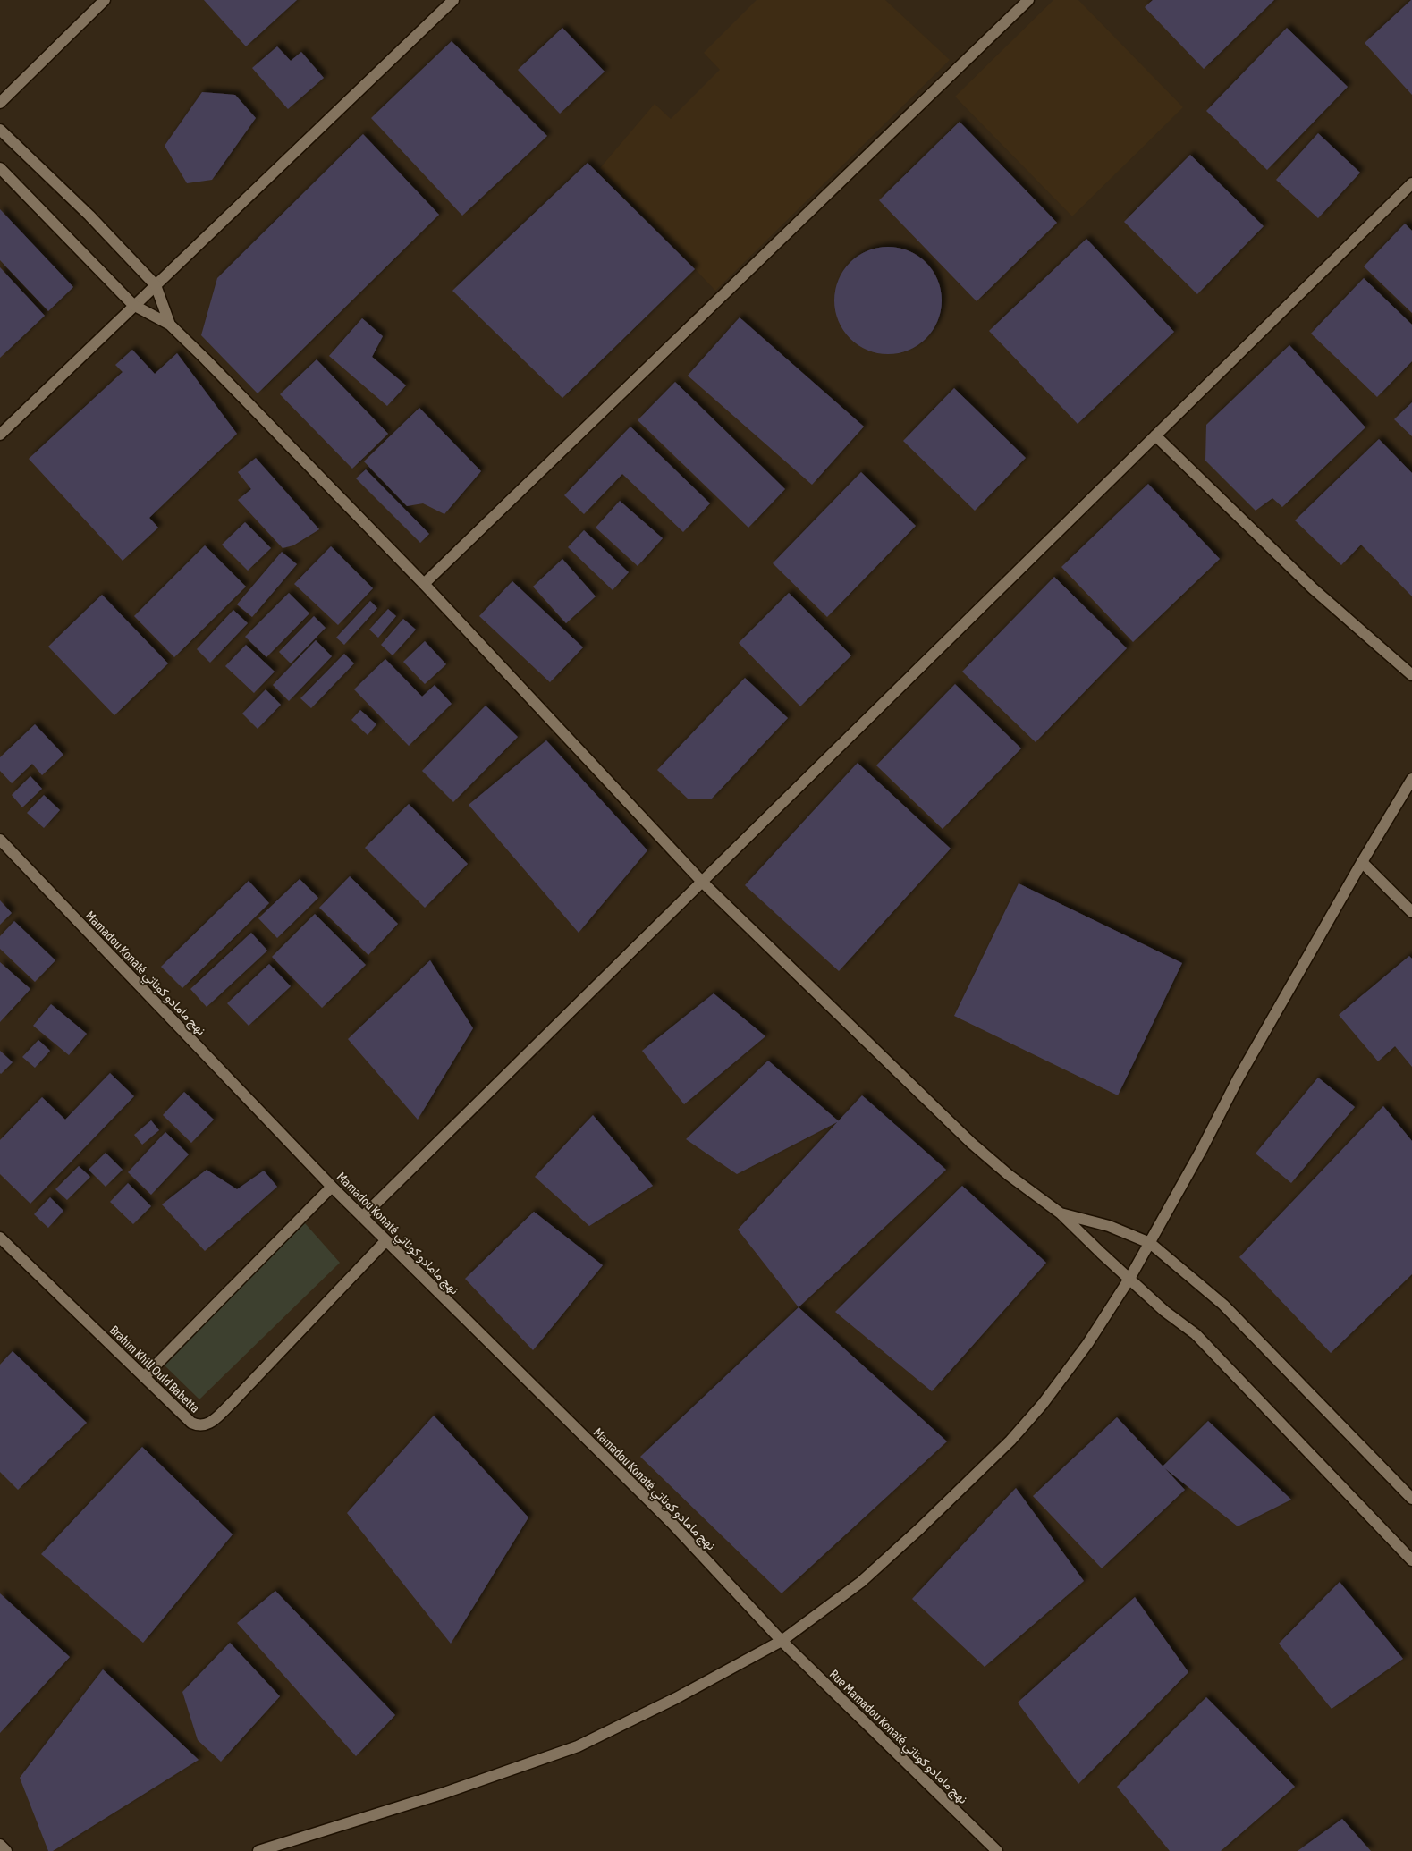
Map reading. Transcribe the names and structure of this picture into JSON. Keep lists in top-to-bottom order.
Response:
{
  "streets": {
    "street": ["Mamadou Konaté نهج مامادو كوناتي", "Brahim Khill Ould Babetta", "Rue Mamadou Konaté نهج مامادو كوناتي"]
  },
  "crossings": [
    ["Mamadou Konaté نهج مامادو كوناتي", "Brahim Khill Ould Babetta"],
    ["Mamadou Konaté نهج مامادو كوناتي", "Rue Mamadou Konaté نهج مامادو كوناتي"]
  ]
}
